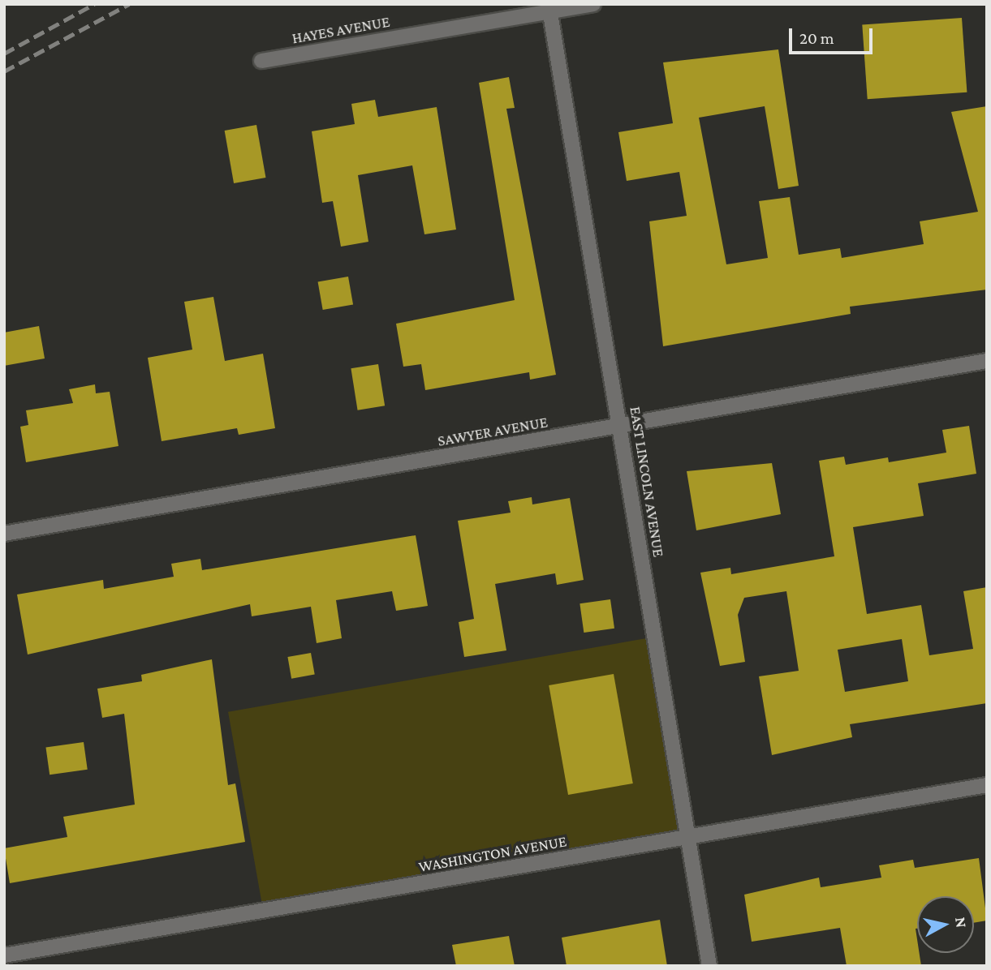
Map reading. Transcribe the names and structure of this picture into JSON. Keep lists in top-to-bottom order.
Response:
{
  "streets": {
    "street": [
      "HAYES AVENUE",
      "SAWYER AVENUE",
      "EAST LINCOLN AVENUE",
      "WASHINGTON AVENUE"
    ]
  },
  "crossings": [
    ["HAYES AVENUE", "EAST LINCOLN AVENUE"],
    ["SAWYER AVENUE", "EAST LINCOLN AVENUE"],
    ["EAST LINCOLN AVENUE", "WASHINGTON AVENUE"]
  ],
  "scale_bar": "20 m",
  "north": "right"
}
